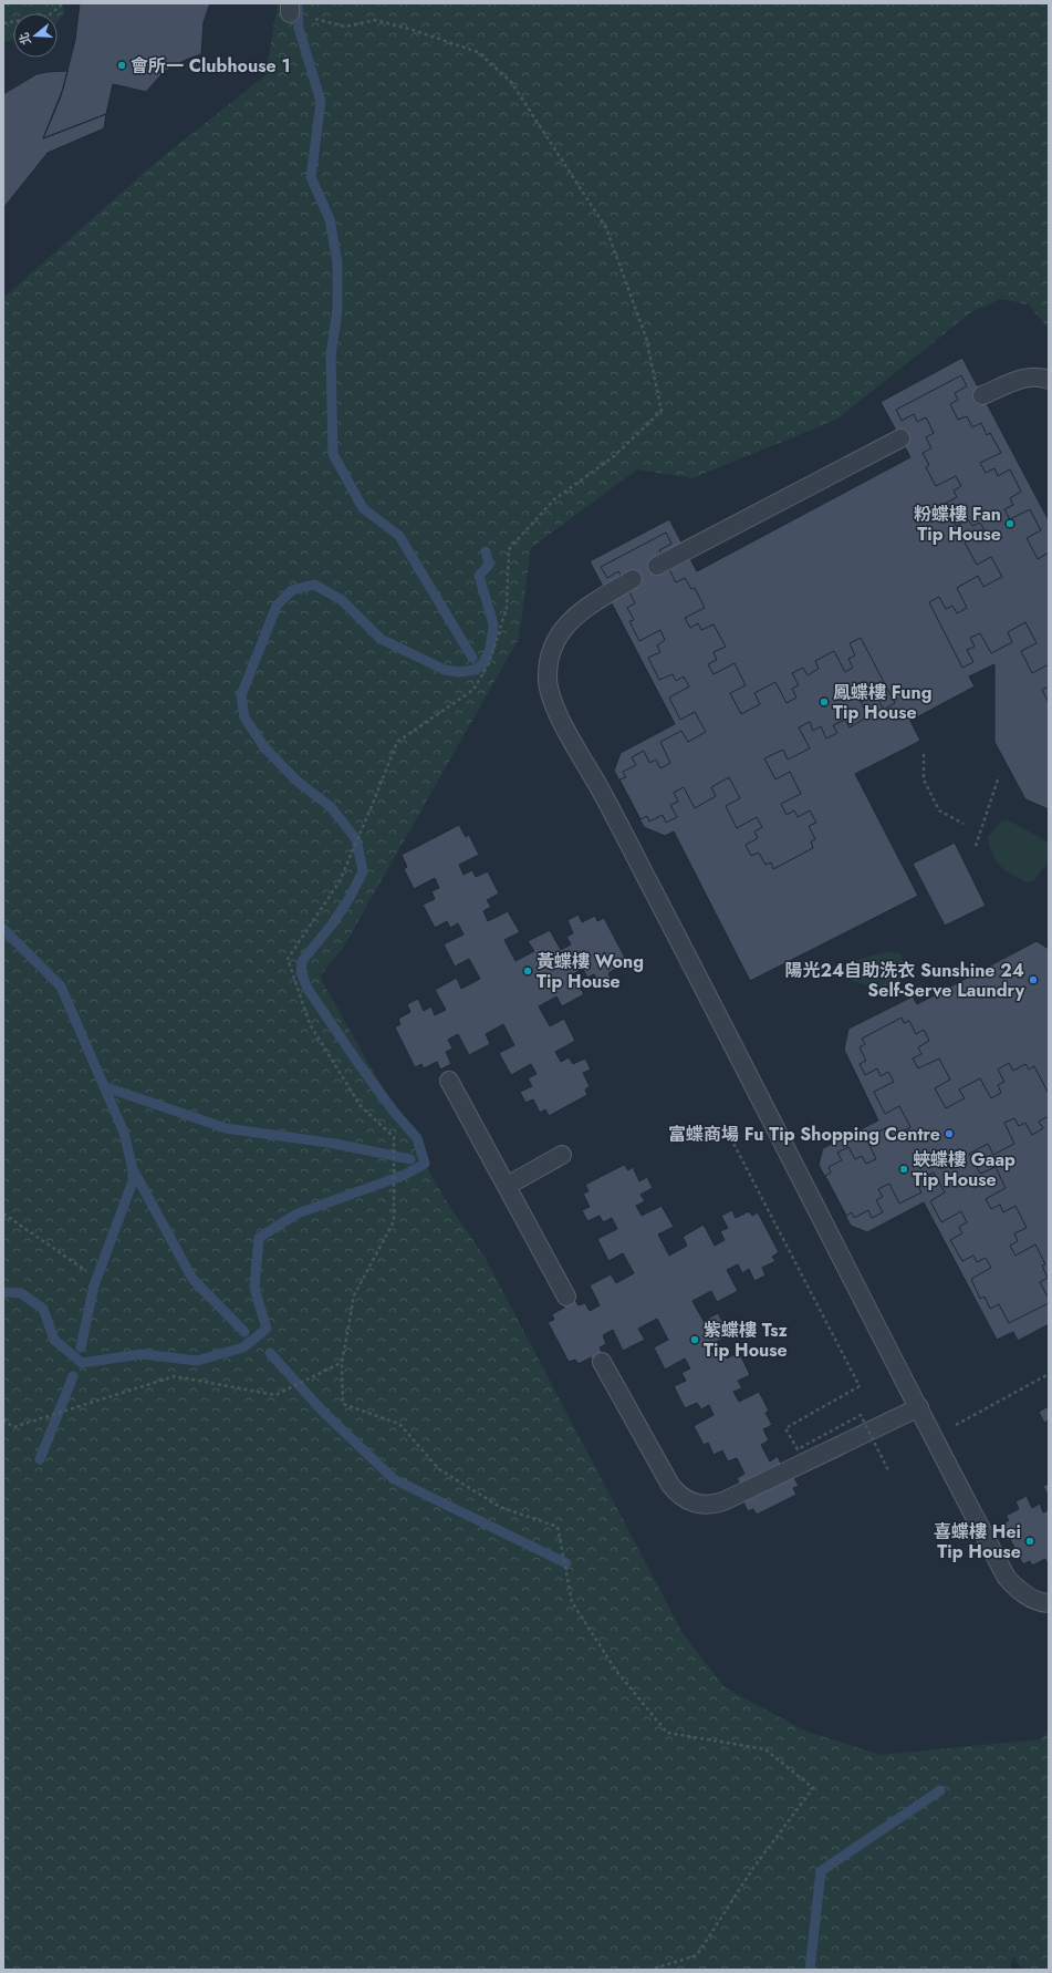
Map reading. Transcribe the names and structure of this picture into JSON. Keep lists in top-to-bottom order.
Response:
{
  "places": [
    "會所一 Clubhouse 1",
    "粉蝶樓 Fan Tip House",
    "鳳蝶樓 Fung Tip House",
    "黃蝶樓 Wong Tip House",
    "陽光24自助洗衣 Sunshine 24 Self-Serve Laundry",
    "富蝶商場 Fu Tip Shopping Centre",
    "蛺蝶樓 Gaap Tip House",
    "紫蝶樓 Tsz Tip House",
    "喜蝶樓 Hei Tip House"
  ],
  "north": "left"
}
